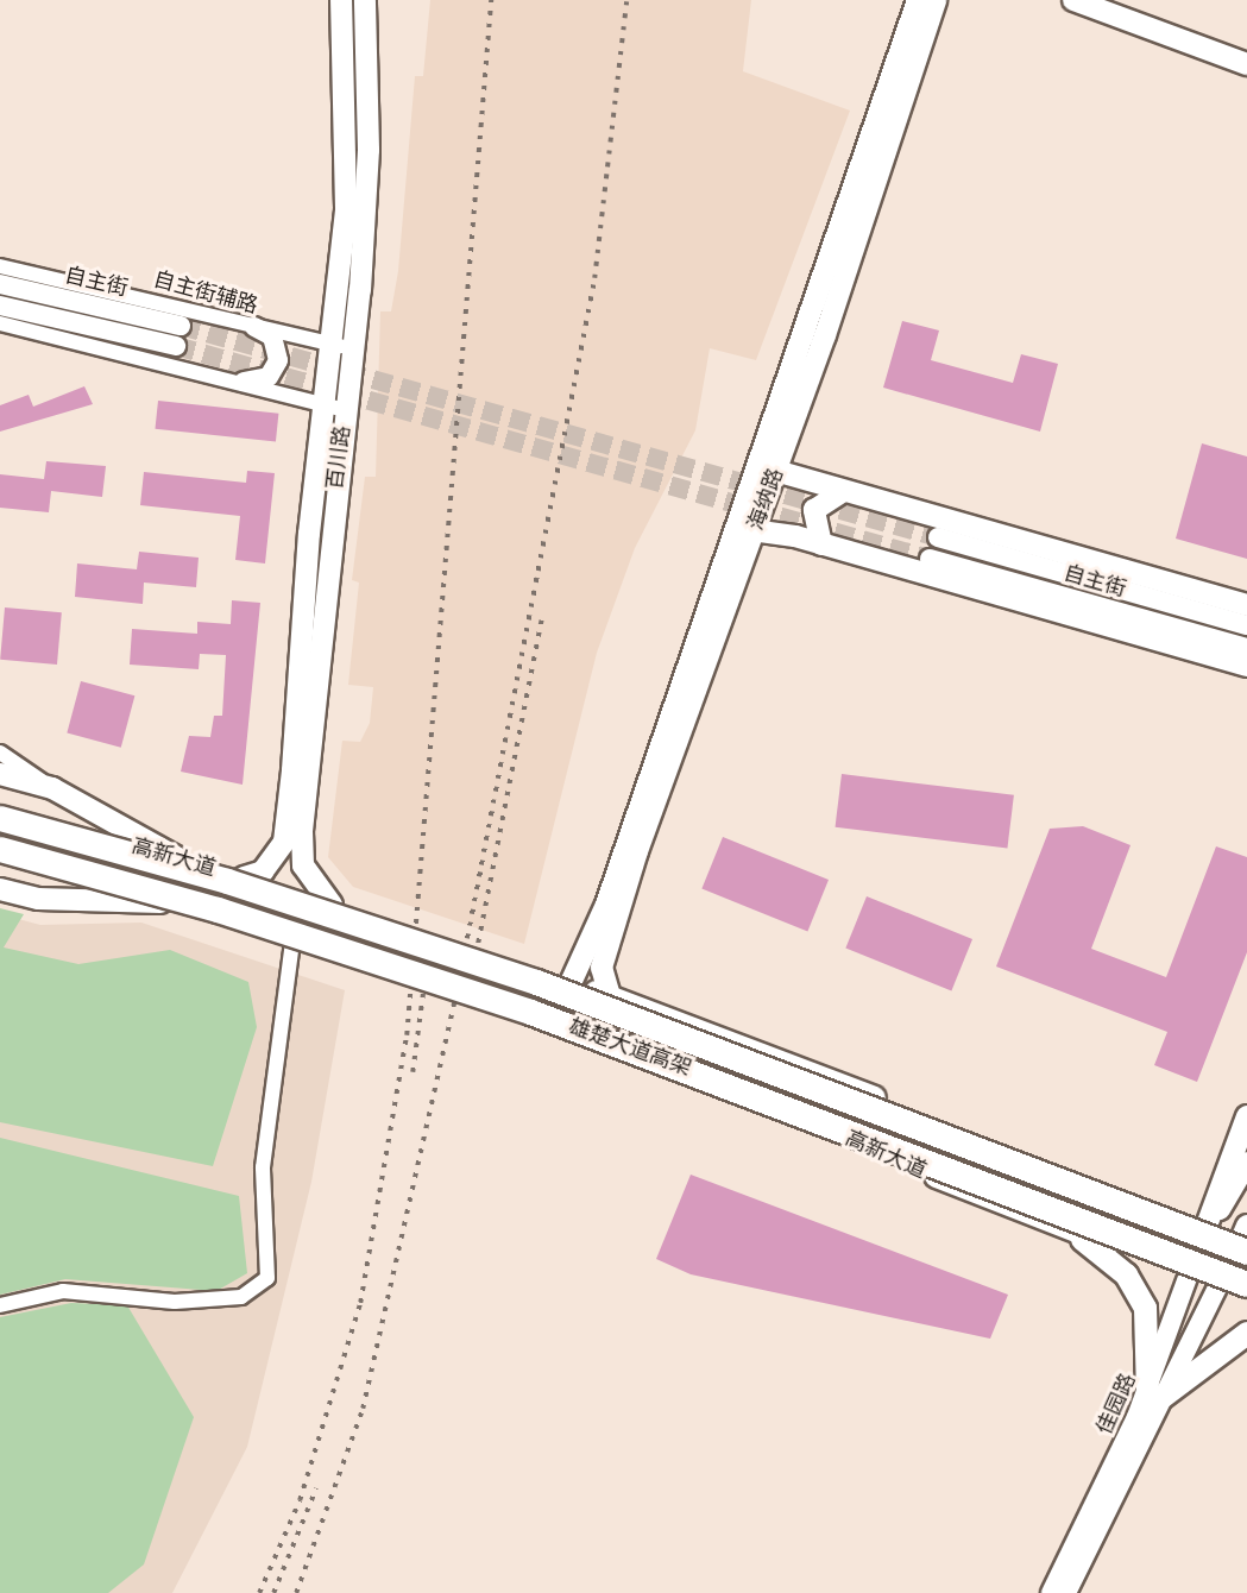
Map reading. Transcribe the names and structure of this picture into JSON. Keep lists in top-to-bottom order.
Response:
{
  "streets": {
    "highway": ["雄楚大道高架"],
    "main road": ["百川路", "海纳路", "高新大道"],
    "street": ["自主街", "自主街辅路", "佳园路"]
  },
  "crossings": [
    ["自主街辅路", "百川路"],
    ["百川路", "高新大道"],
    ["高新大道", "佳园路"],
    ["雄楚大道高架", "佳园路"]
  ]
}
